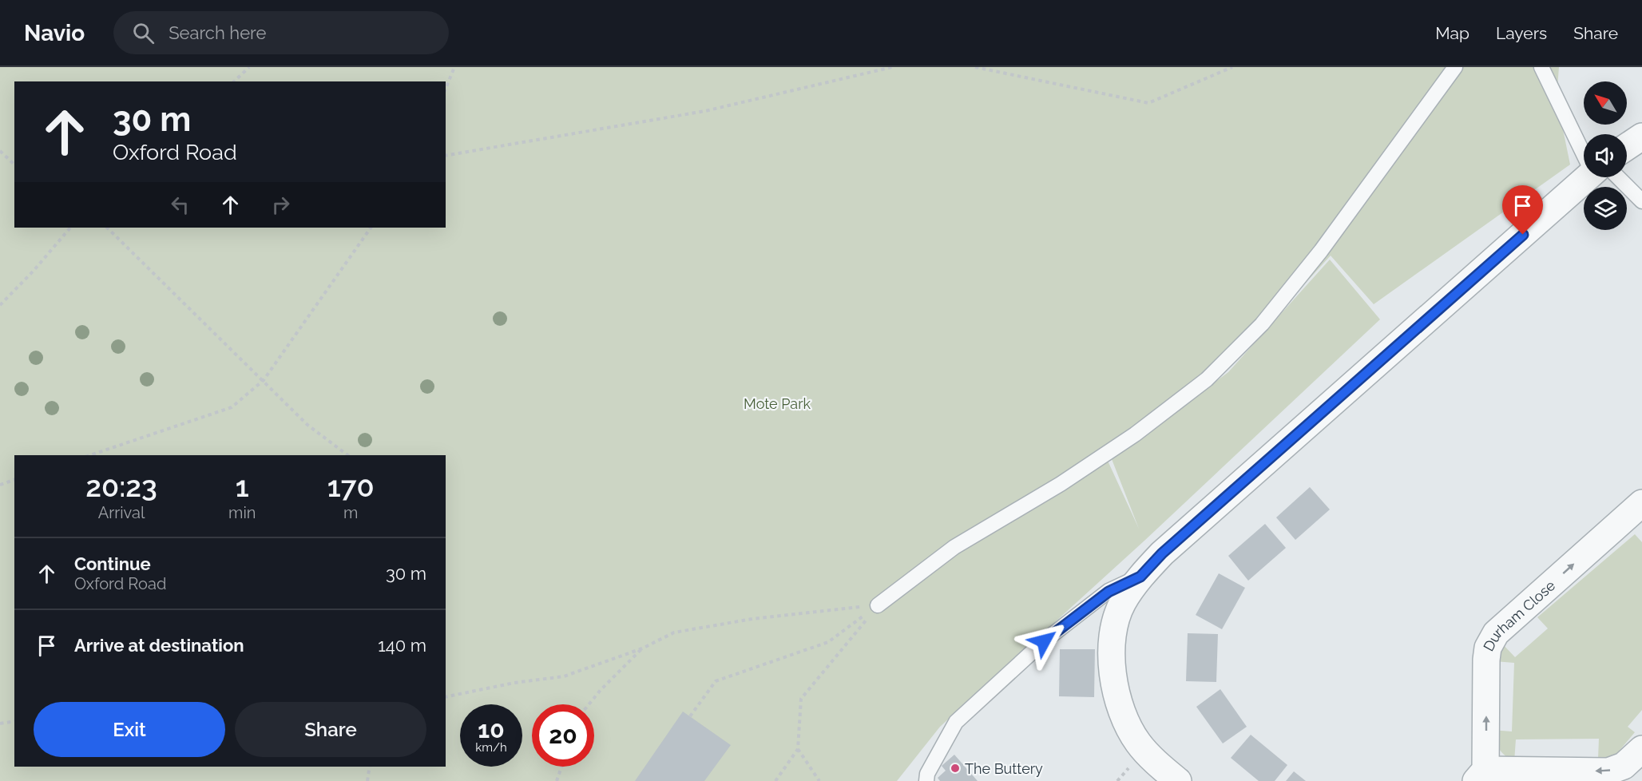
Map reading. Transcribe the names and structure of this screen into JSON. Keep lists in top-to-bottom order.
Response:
{
  "streets": {
    "street": ["Durham Close"]
  },
  "parks": ["Mote Park"],
  "places": ["The Buttery"],
  "north": "top left",
  "page": {
    "header": "Navio",
    "search": "Search here",
    "nav": ["Map", "Layers", "Share"],
    "turn": ["30 m", "Oxford Road"],
    "eta": [
      "20:23",
      "Arrival",
      "1",
      "min",
      "170",
      "m"
    ],
    "list": [
      {
        "name": "Continue",
        "note": "Oxford Road",
        "value": "30 m"
      },
      {
        "name": "Arrive at destination",
        "value": "140 m"
      }
    ],
    "buttons": ["Exit", "Share"],
    "speed": "10 km/h",
    "limit": "20"
  }
}
